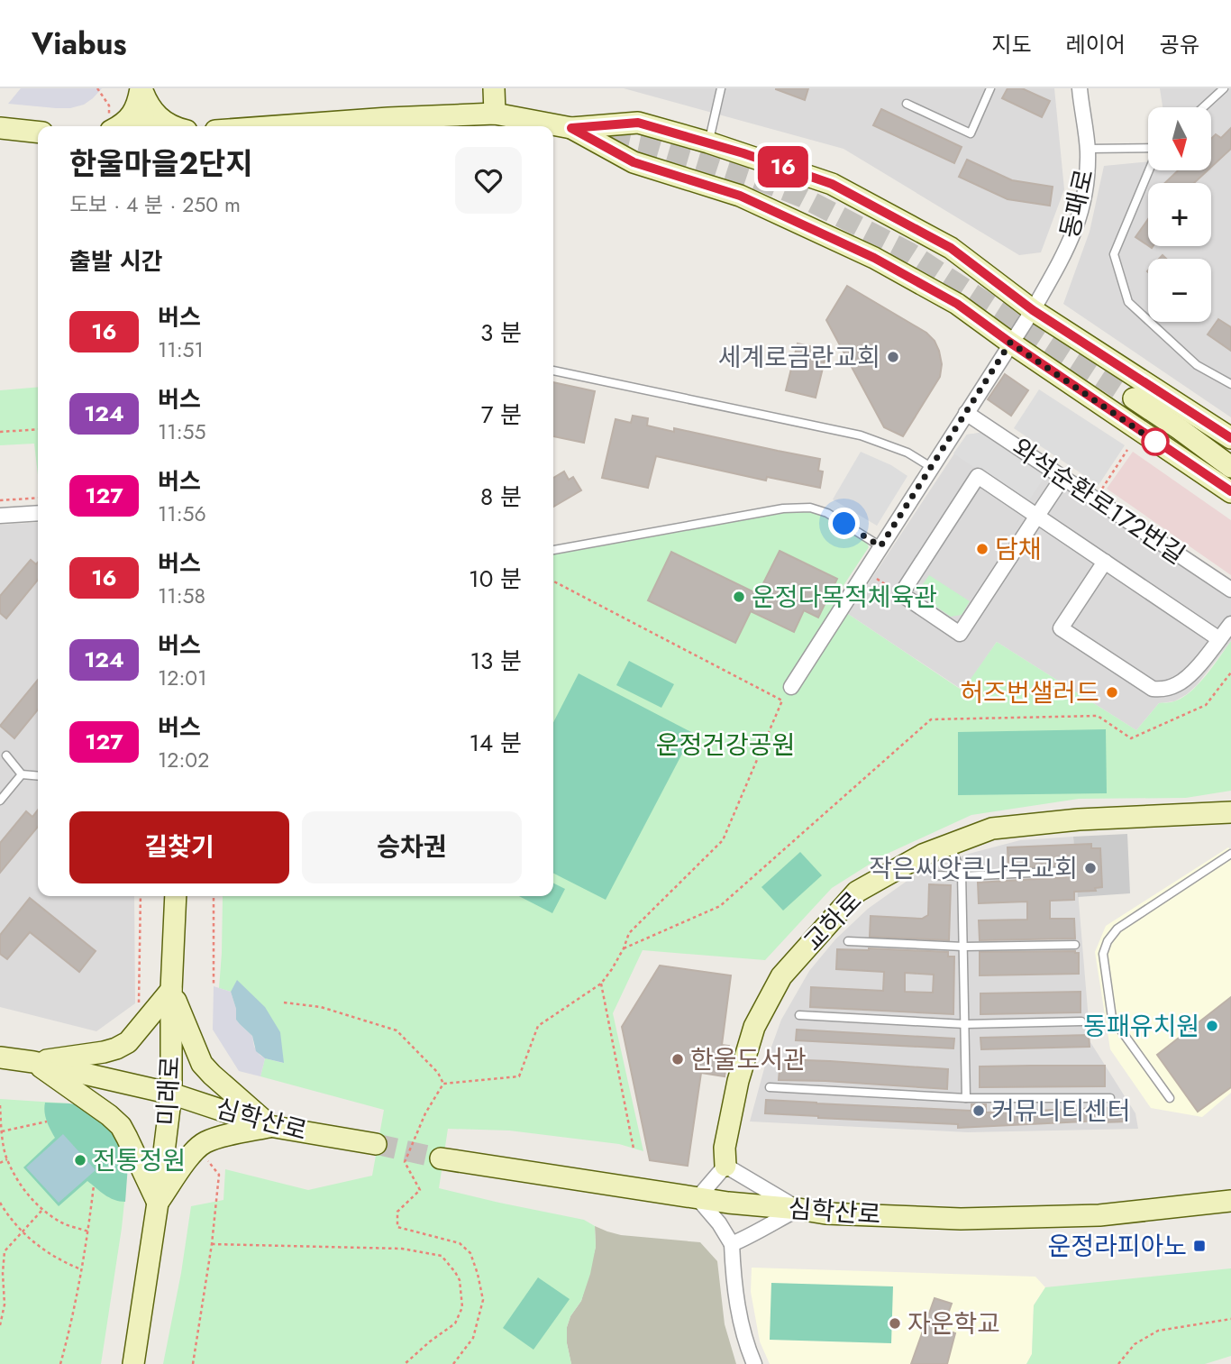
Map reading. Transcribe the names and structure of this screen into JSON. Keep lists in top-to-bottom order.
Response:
{
  "streets": {
    "street": [
      "동패로",
      "와석순환로172번길",
      "교하로",
      "미래로",
      "심학산로"
    ]
  },
  "crossings": [
    ["미래로", "심학산로"]
  ],
  "parks": ["운정건강공원"],
  "places": {
    "other": [
      "세계로금란교회",
      "담채",
      "운정다목적체육관",
      "허즈번샐러드",
      "작은씨앗큰나무교회",
      "동패유치원",
      "한울도서관",
      "커뮤니티센터",
      "전통정원",
      "자운학교"
    ],
    "transit": ["운정라피아노"]
  },
  "lines": ["bus line 16"],
  "north": "bottom",
  "page": {
    "header": "Viabus",
    "nav": ["지도", "레이어", "공유"],
    "on_map": "16",
    "map_buttons": ["+", "−"],
    "heading": [
      ["한울마을2단지", "도보 · 4 분 · 250 m"],
      "출발 시간"
    ],
    "list": [
      {
        "mark": "16",
        "name": "버스",
        "note": "11:51",
        "value": "3 분"
      },
      {
        "mark": "124",
        "name": "버스",
        "note": "11:55",
        "value": "7 분"
      },
      {
        "mark": "127",
        "name": "버스",
        "note": "11:56",
        "value": "8 분"
      },
      {
        "mark": "16",
        "name": "버스",
        "note": "11:58",
        "value": "10 분"
      },
      {
        "mark": "124",
        "name": "버스",
        "note": "12:01",
        "value": "13 분"
      },
      {
        "mark": "127",
        "name": "버스",
        "note": "12:02",
        "value": "14 분"
      }
    ],
    "buttons": ["길찾기", "승차권"]
  }
}
